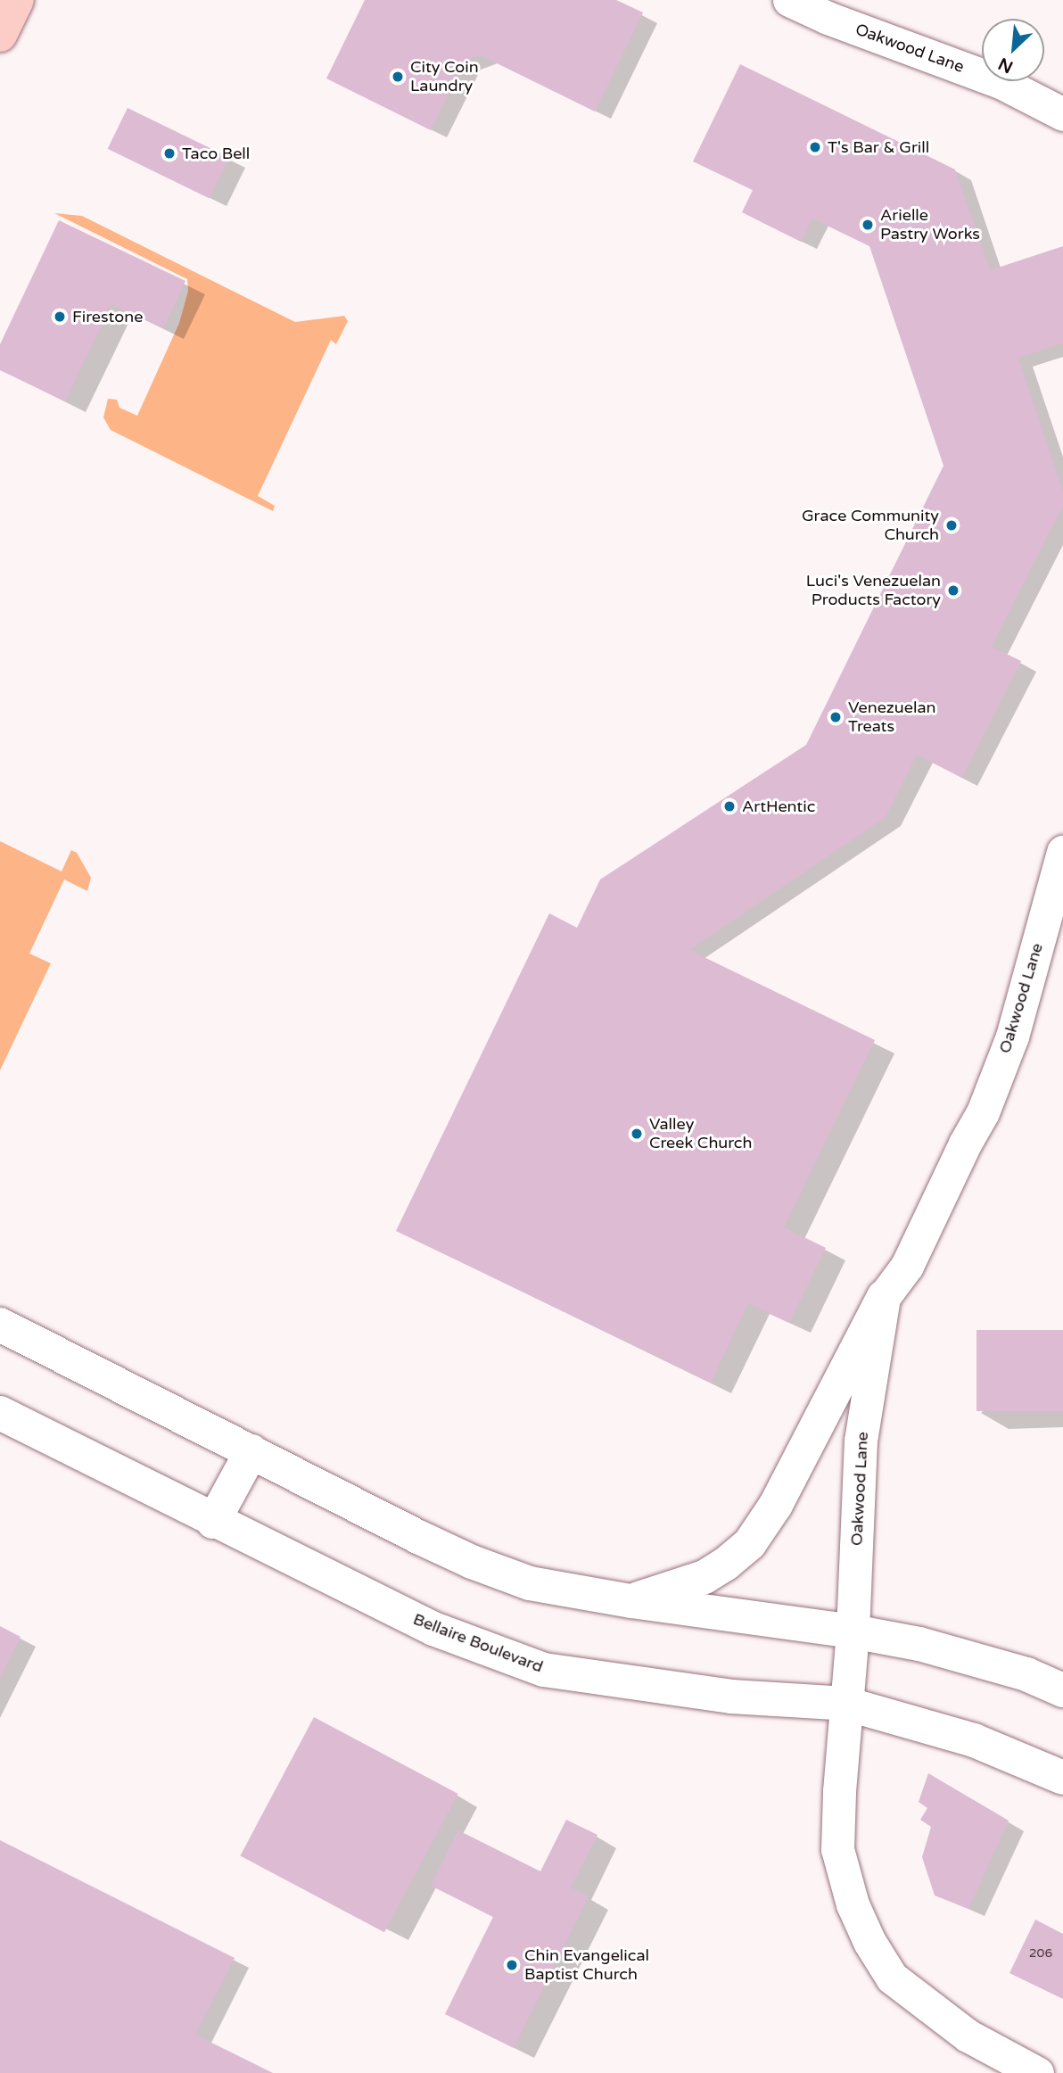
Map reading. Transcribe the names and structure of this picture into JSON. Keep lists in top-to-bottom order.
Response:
{
  "streets": {
    "main road": ["Bellaire Boulevard"],
    "street": ["Oakwood Lane"]
  },
  "crossings": [
    ["Oakwood Lane", "Bellaire Boulevard"]
  ],
  "places": [
    "City Coin Laundry",
    "T's Bar & Grill",
    "Taco Bell",
    "Arielle Pastry Works",
    "Firestone",
    "Grace Community Church",
    "Luci's Venezuelan Products Factory",
    "Venezuelan Treats",
    "ArtHentic",
    "Valley Creek Church",
    "Chin Evangelical Baptist Church"
  ],
  "house_numbers": ["206"],
  "north": "bottom left"
}
